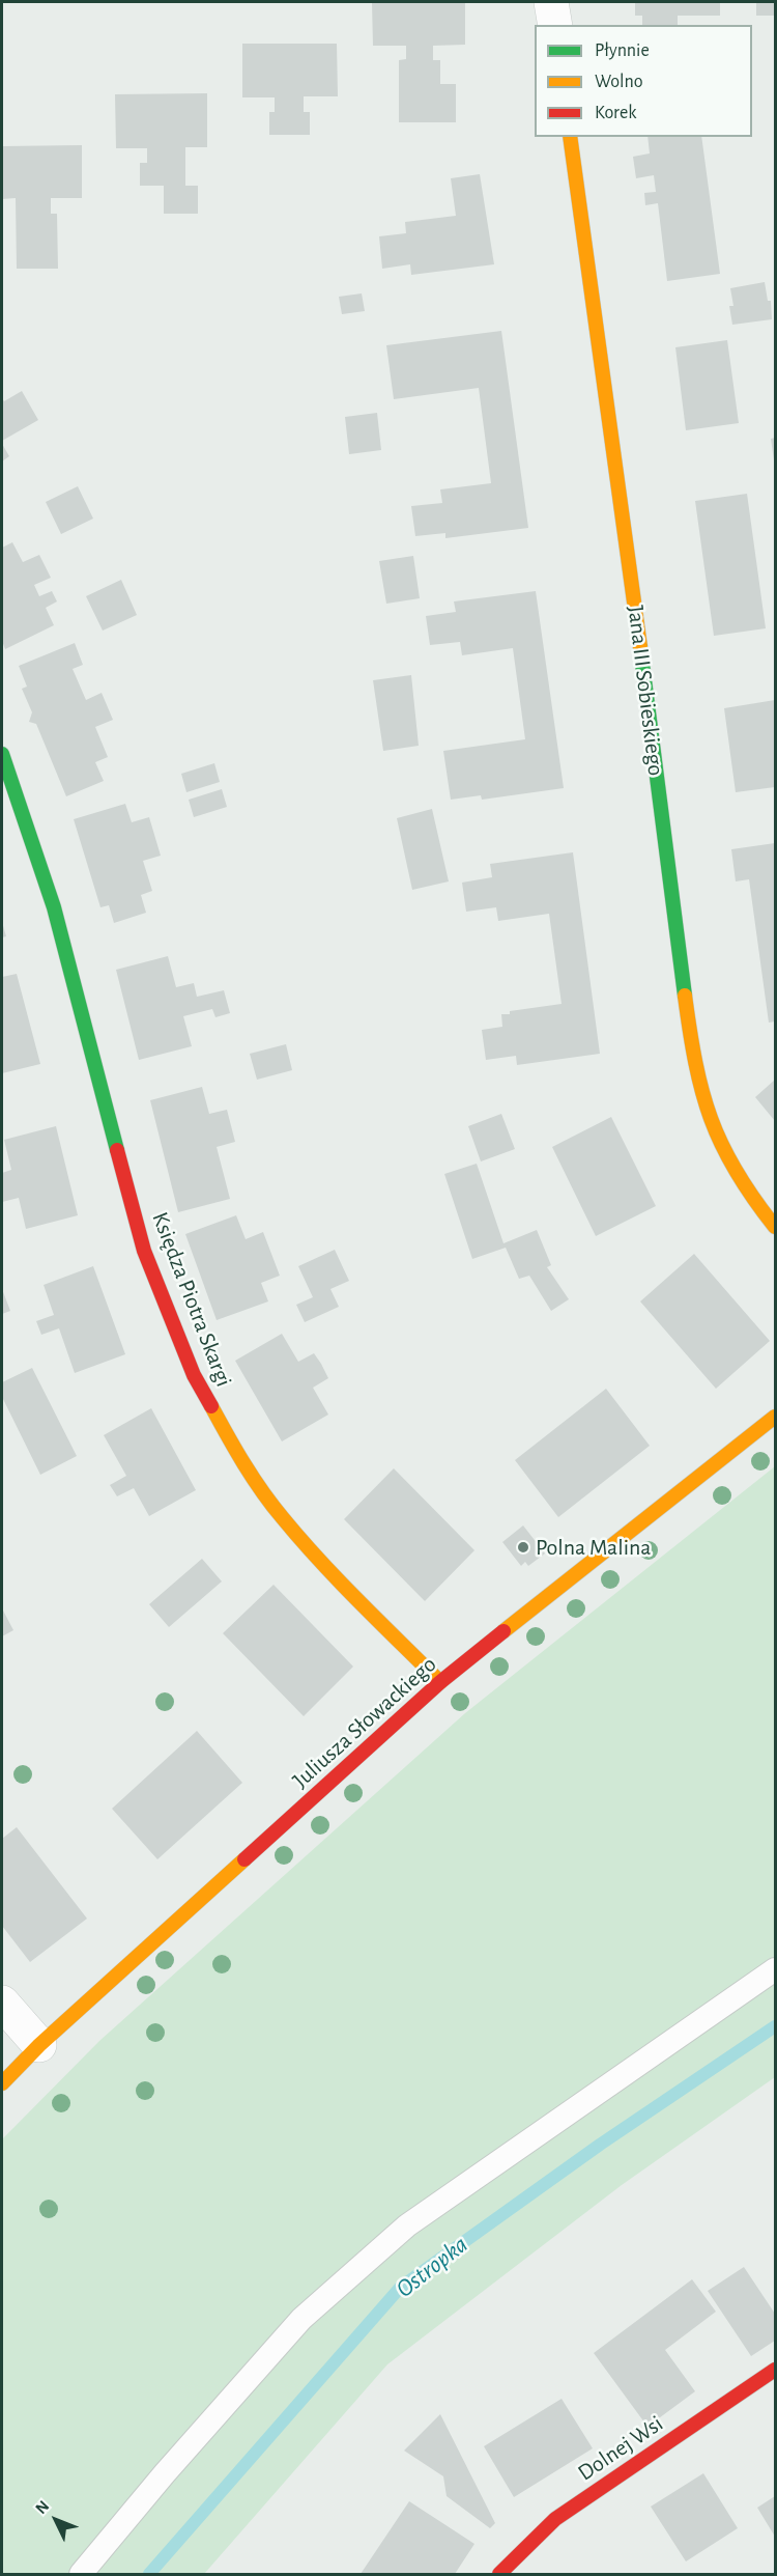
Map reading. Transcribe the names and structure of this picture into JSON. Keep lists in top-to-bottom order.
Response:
{
  "streets": {
    "street": [
      "Jana III Sobieskiego",
      "Księdza Piotra Skargi",
      "Juliusza Słowackiego",
      "Dolnej Wsi"
    ]
  },
  "crossings": [
    ["Księdza Piotra Skargi", "Juliusza Słowackiego"]
  ],
  "water": ["Ostropka"],
  "places": ["Polna Malina"],
  "legend": ["Płynnie", "Wolno", "Korek"],
  "north": "top left"
}
